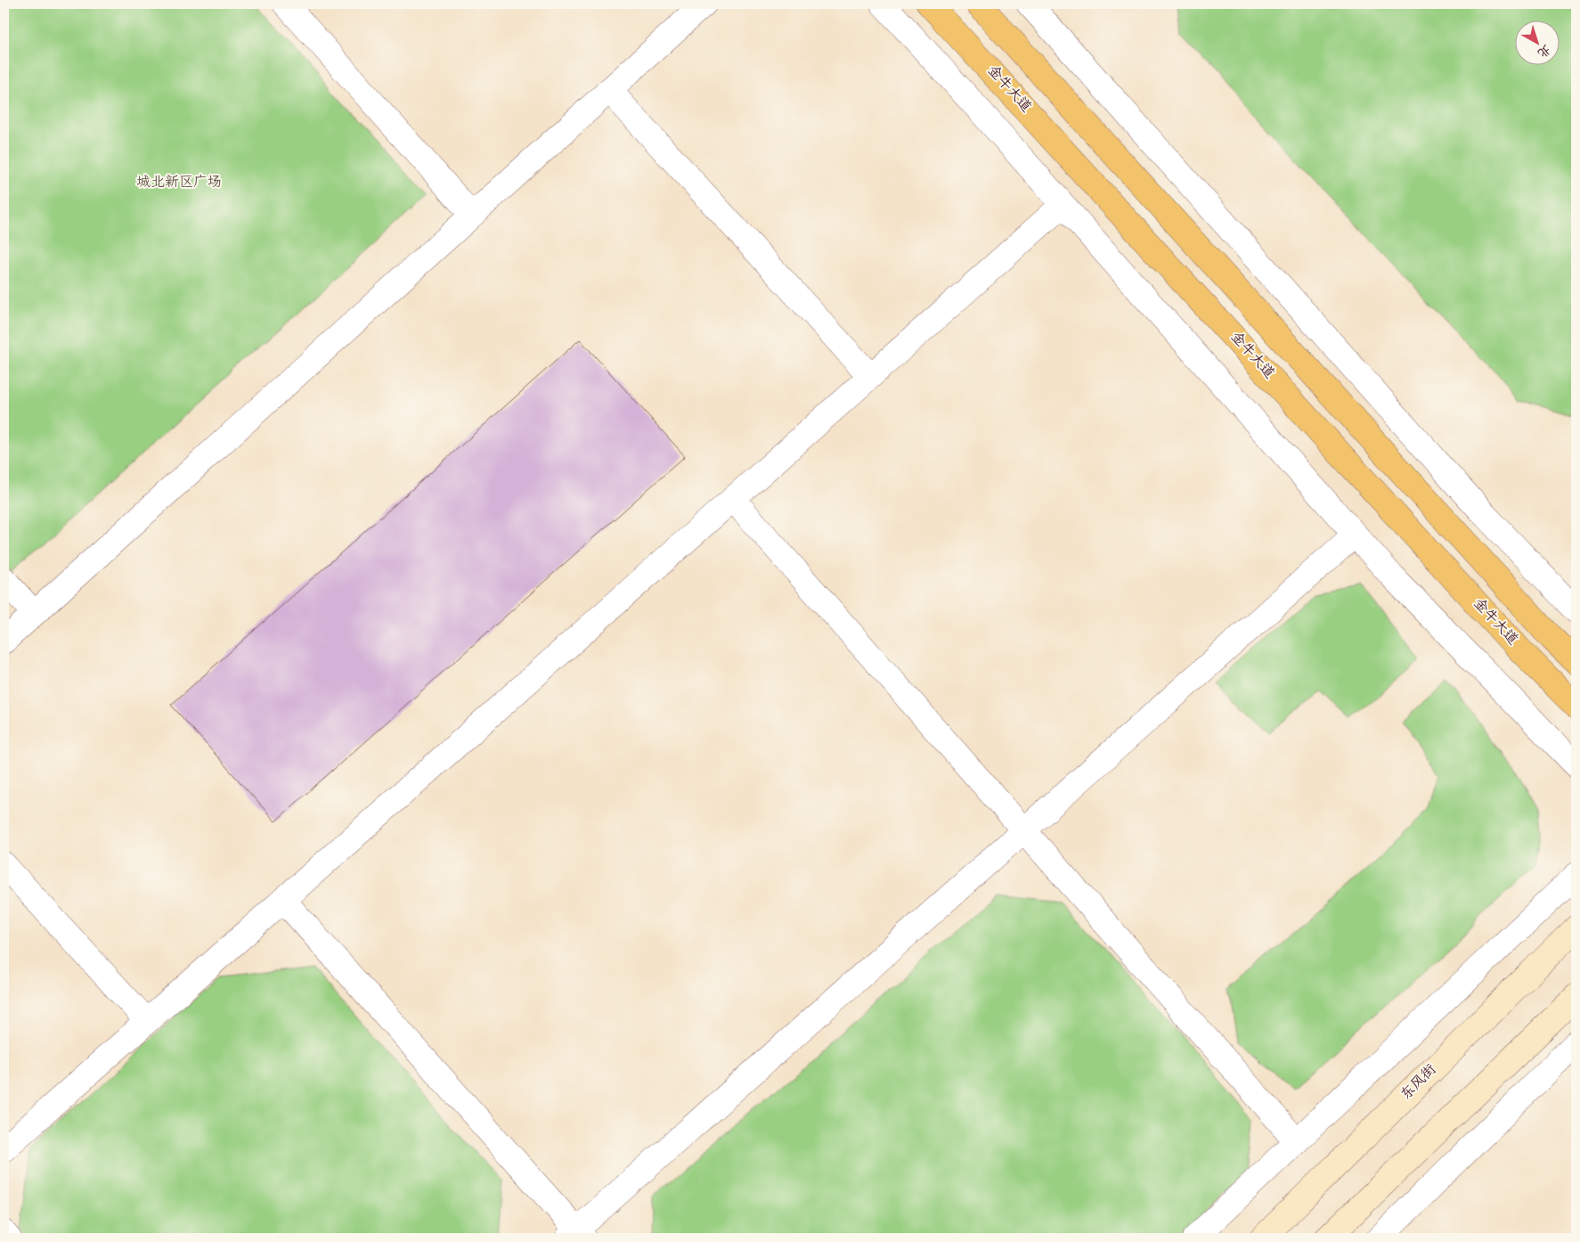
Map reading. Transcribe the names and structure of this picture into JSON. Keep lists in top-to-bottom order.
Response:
{
  "streets": {
    "main road": ["金牛大道", "东风街"]
  },
  "parks": ["城北新区广场"],
  "north": "bottom right"
}
